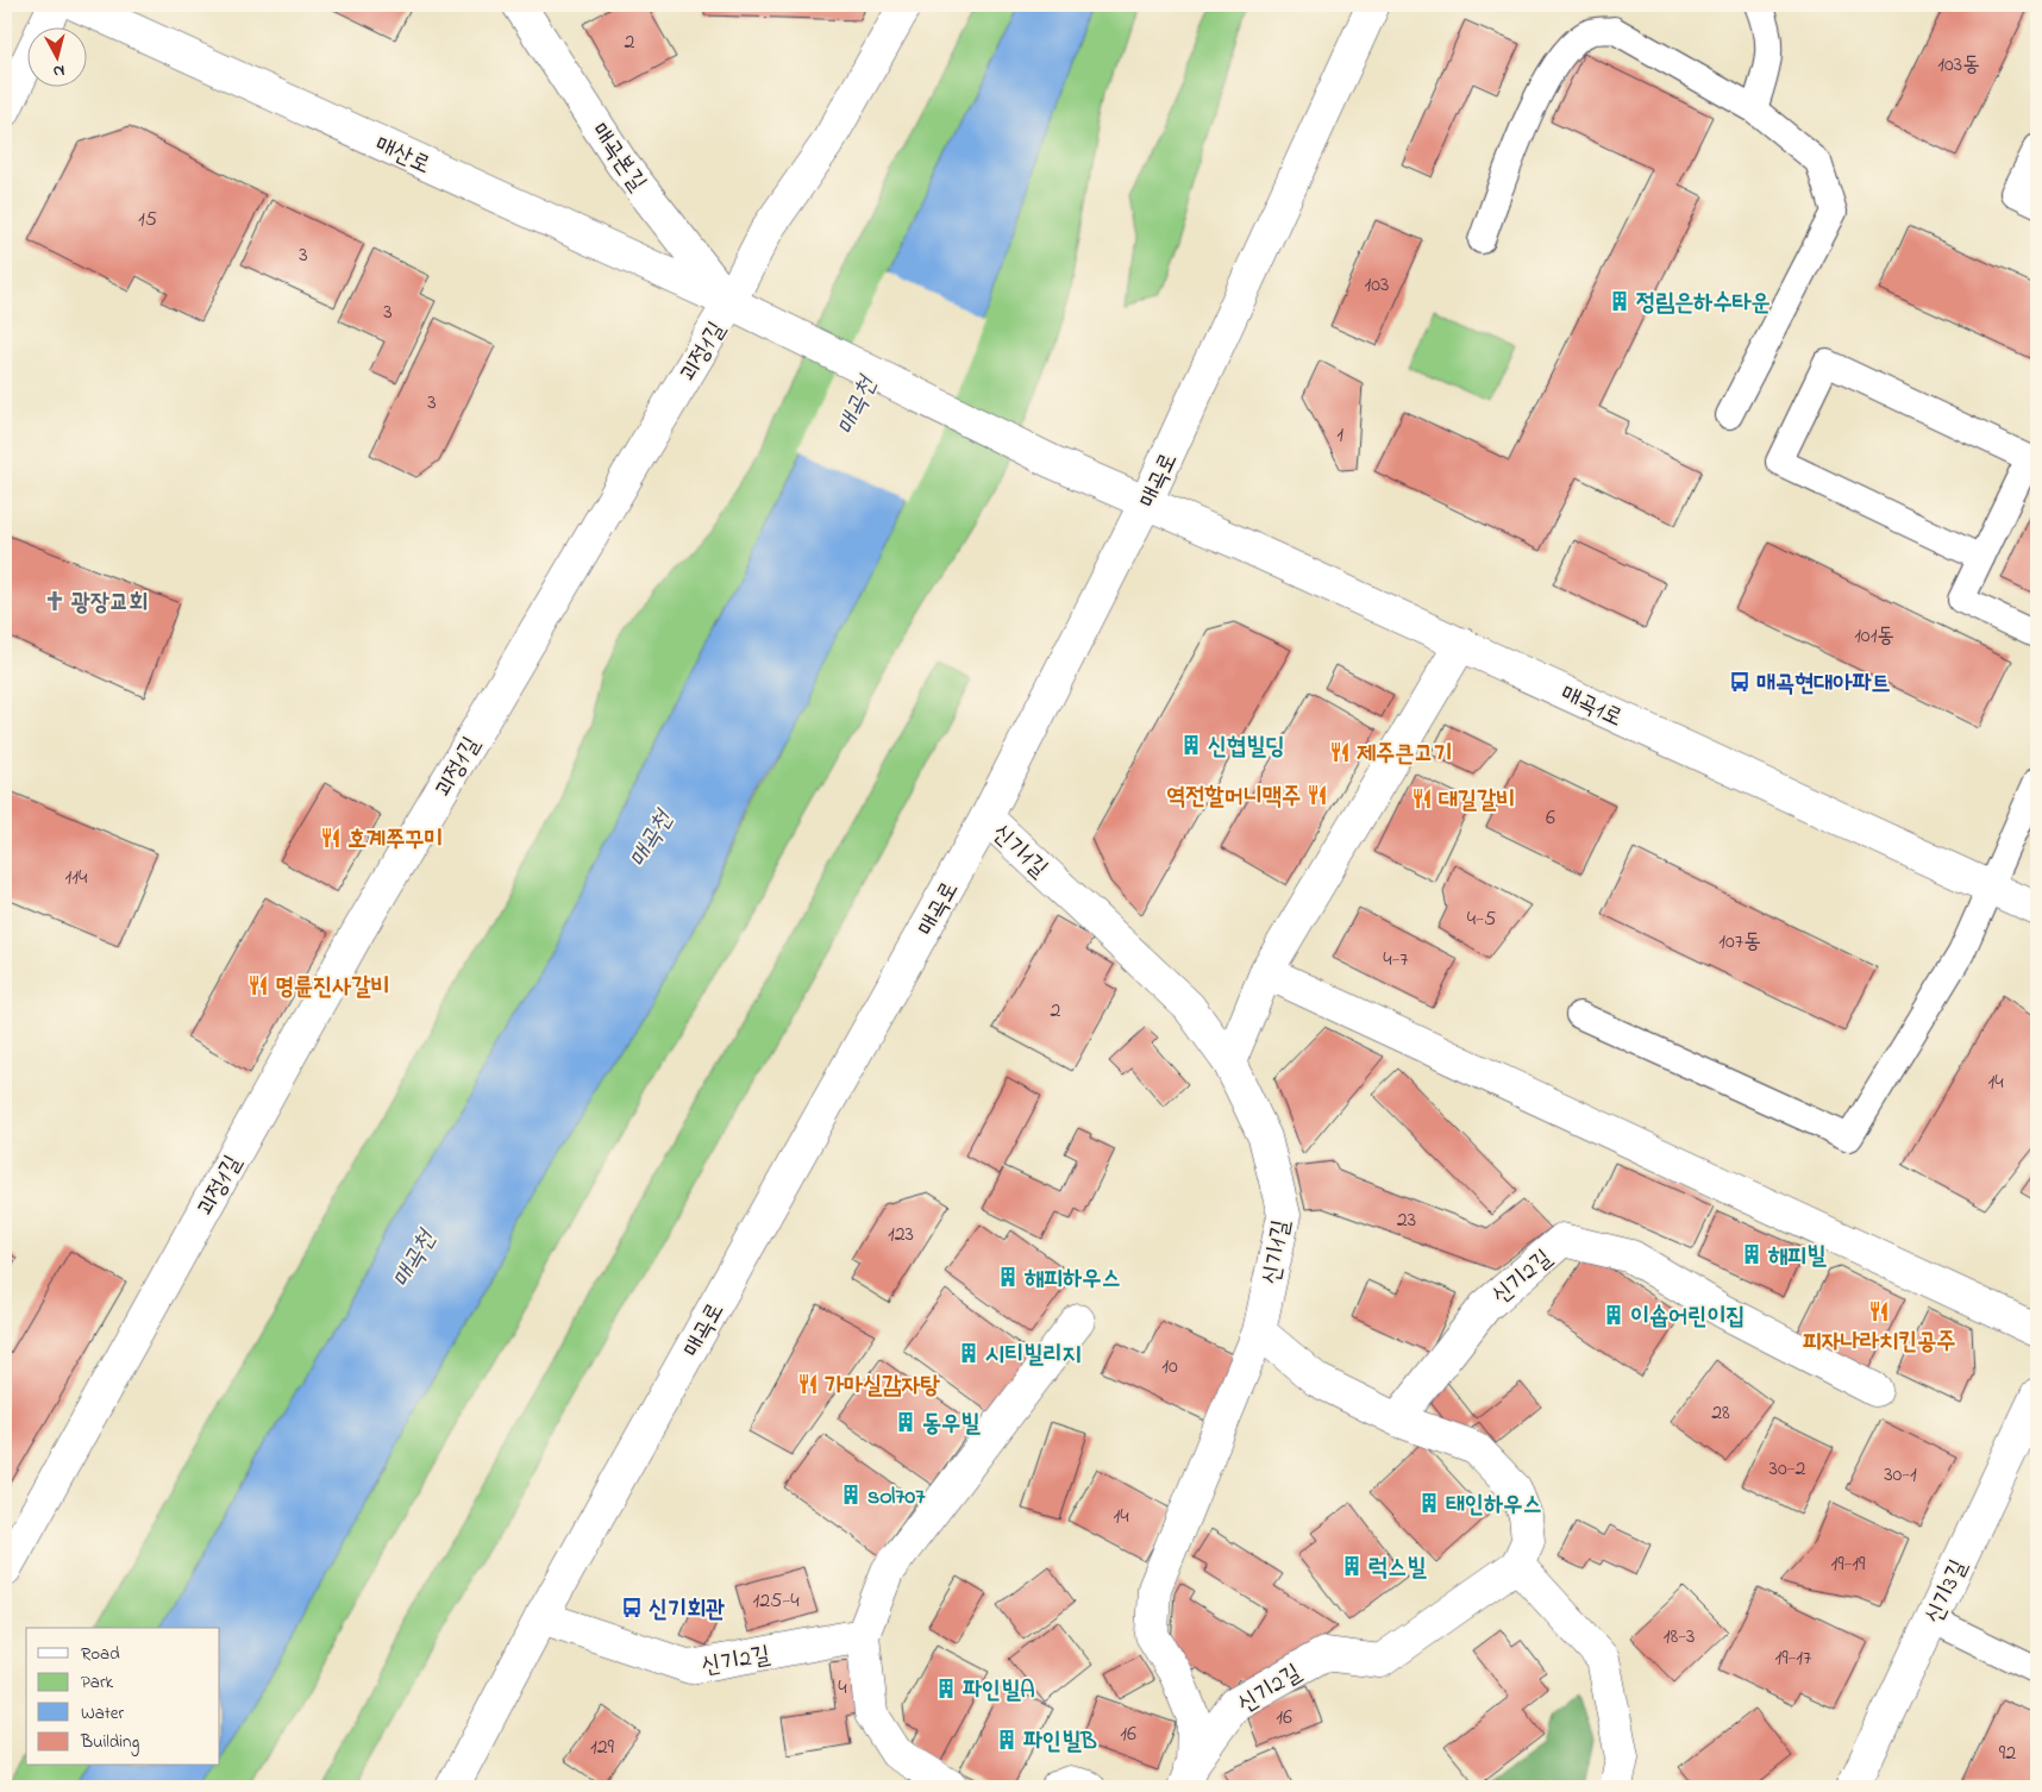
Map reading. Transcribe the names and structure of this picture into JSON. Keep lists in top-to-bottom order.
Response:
{
  "streets": {
    "street": [
      "매산로",
      "매곡본길",
      "괴정1길",
      "매곡로",
      "매곡1로",
      "신기1길",
      "신기2길",
      "신기3길"
    ]
  },
  "crossings": [
    ["매산로", "매곡본길"],
    ["매산로", "괴정1길"],
    ["매산로", "매곡1로"],
    ["매곡본길", "괴정1길"],
    ["매곡로", "매곡1로"],
    ["매곡로", "신기1길"],
    ["매곡로", "신기2길"],
    ["신기1길", "신기2길"]
  ],
  "water": ["매곡천"],
  "places": {
    "building": [
      "정림은하수타운",
      "신협빌딩",
      "해피빌",
      "해피하우스",
      "이솝어린이집",
      "시티빌리지",
      "동우빌",
      "sol707",
      "태인하우스",
      "럭스빌",
      "파인빌A",
      "파인빌B"
    ],
    "church": ["광장교회"],
    "bus stop": ["매곡현대아파트", "신기회관"],
    "restaurant": [
      "제주큰고기",
      "역전할머니맥주",
      "대길갈비",
      "호계쭈꾸미",
      "명륜진사갈비",
      "피자나라치킨공주",
      "가마실감자탕"
    ]
  },
  "house_numbers": [
    "2",
    "103동",
    "15",
    "3",
    "103",
    "3",
    "3",
    "1",
    "101동",
    "6",
    "114",
    "4-5",
    "107동",
    "4-7",
    "2",
    "14",
    "23",
    "123",
    "10",
    "28",
    "30-2",
    "30-1",
    "14",
    "19-19",
    "125-4",
    "18-3",
    "19-17",
    "4",
    "16",
    "16",
    "129",
    "92"
  ],
  "legend": [
    "Road",
    "Park",
    "Water",
    "Building"
  ],
  "north": "bottom"
}
